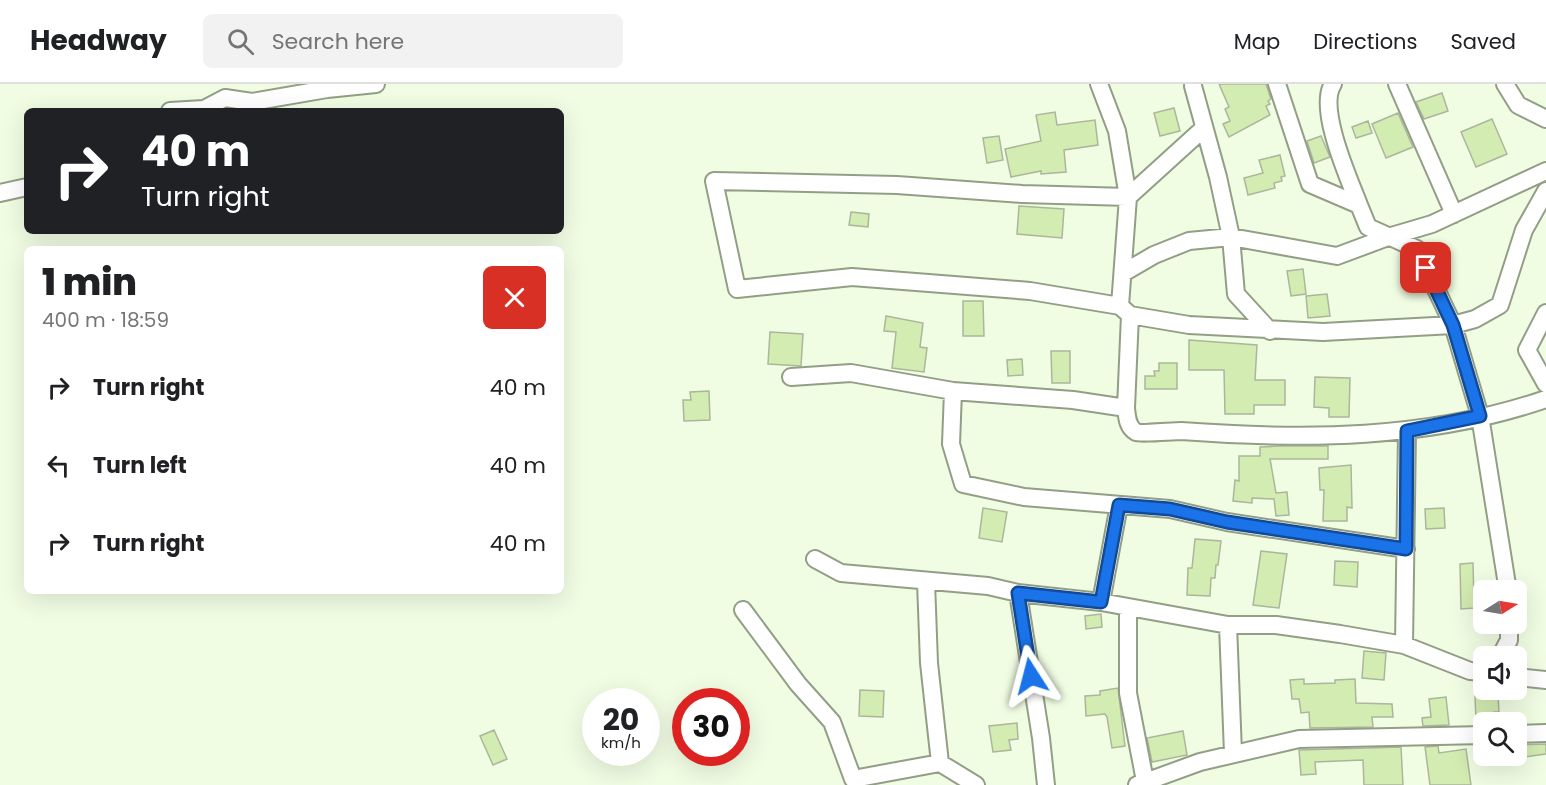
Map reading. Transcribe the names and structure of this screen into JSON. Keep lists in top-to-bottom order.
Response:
{
  "north": "right",
  "page": {
    "header": "Headway",
    "search": "Search here",
    "nav": ["Map", "Directions", "Saved"],
    "turn": ["40 m", "Turn right"],
    "heading": ["1 min", "400 m · 18:59"],
    "list": [
      {
        "name": "Turn right",
        "value": "40 m"
      },
      {
        "name": "Turn left",
        "value": "40 m"
      },
      {
        "name": "Turn right",
        "value": "40 m"
      }
    ],
    "speed": "20 km/h",
    "limit": "30"
  }
}
